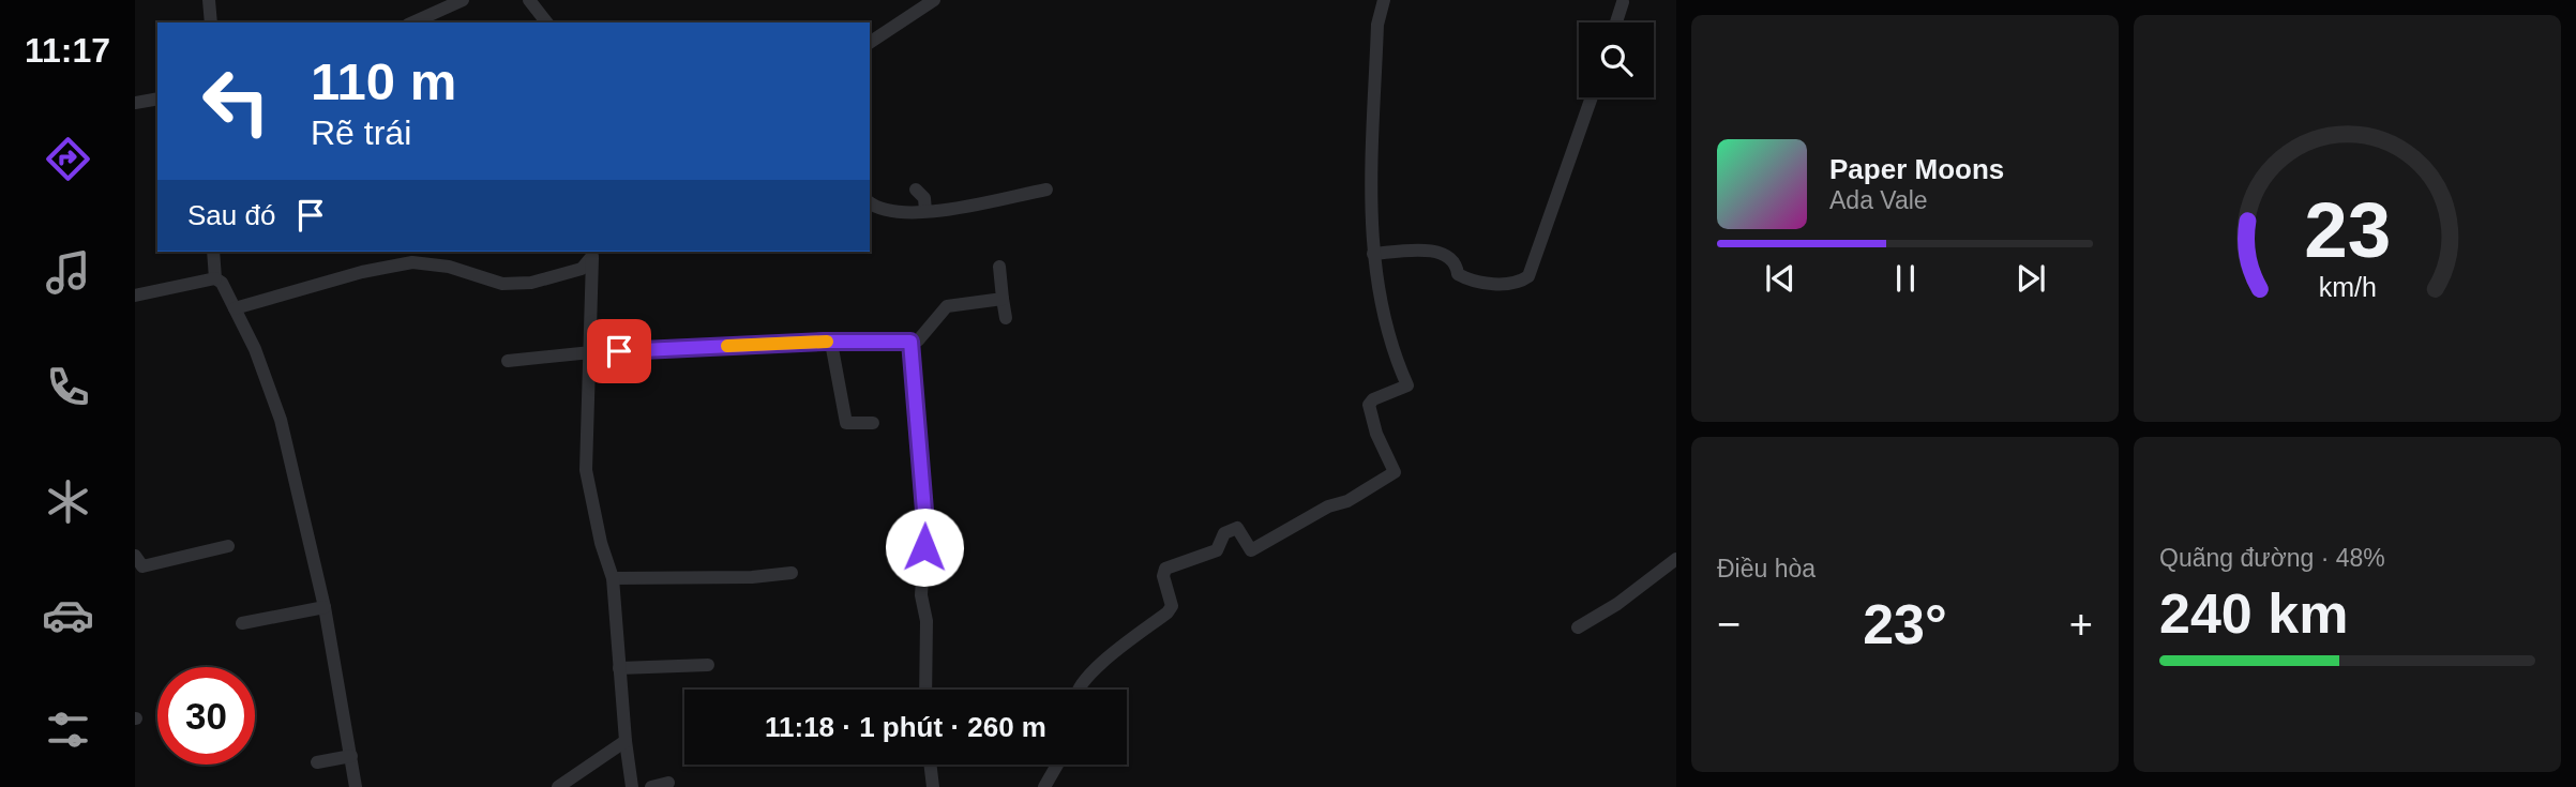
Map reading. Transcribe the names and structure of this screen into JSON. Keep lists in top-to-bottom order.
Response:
{
  "page": {
    "tabs": "11:17",
    "turn": ["110 m", "Rẽ trái"],
    "song": ["Paper Moons", "Ada Vale"],
    "then": "Sau đó",
    "tile": [
      "Điều hòa",
      ["Quãng đường · 48%", "240 km"]
    ],
    "heat": ["−", "23°", "+"],
    "limit": "30",
    "trip": "11:18 · 1 phút · 260 m",
    "gauge": ["23", "km/h"]
  }
}
